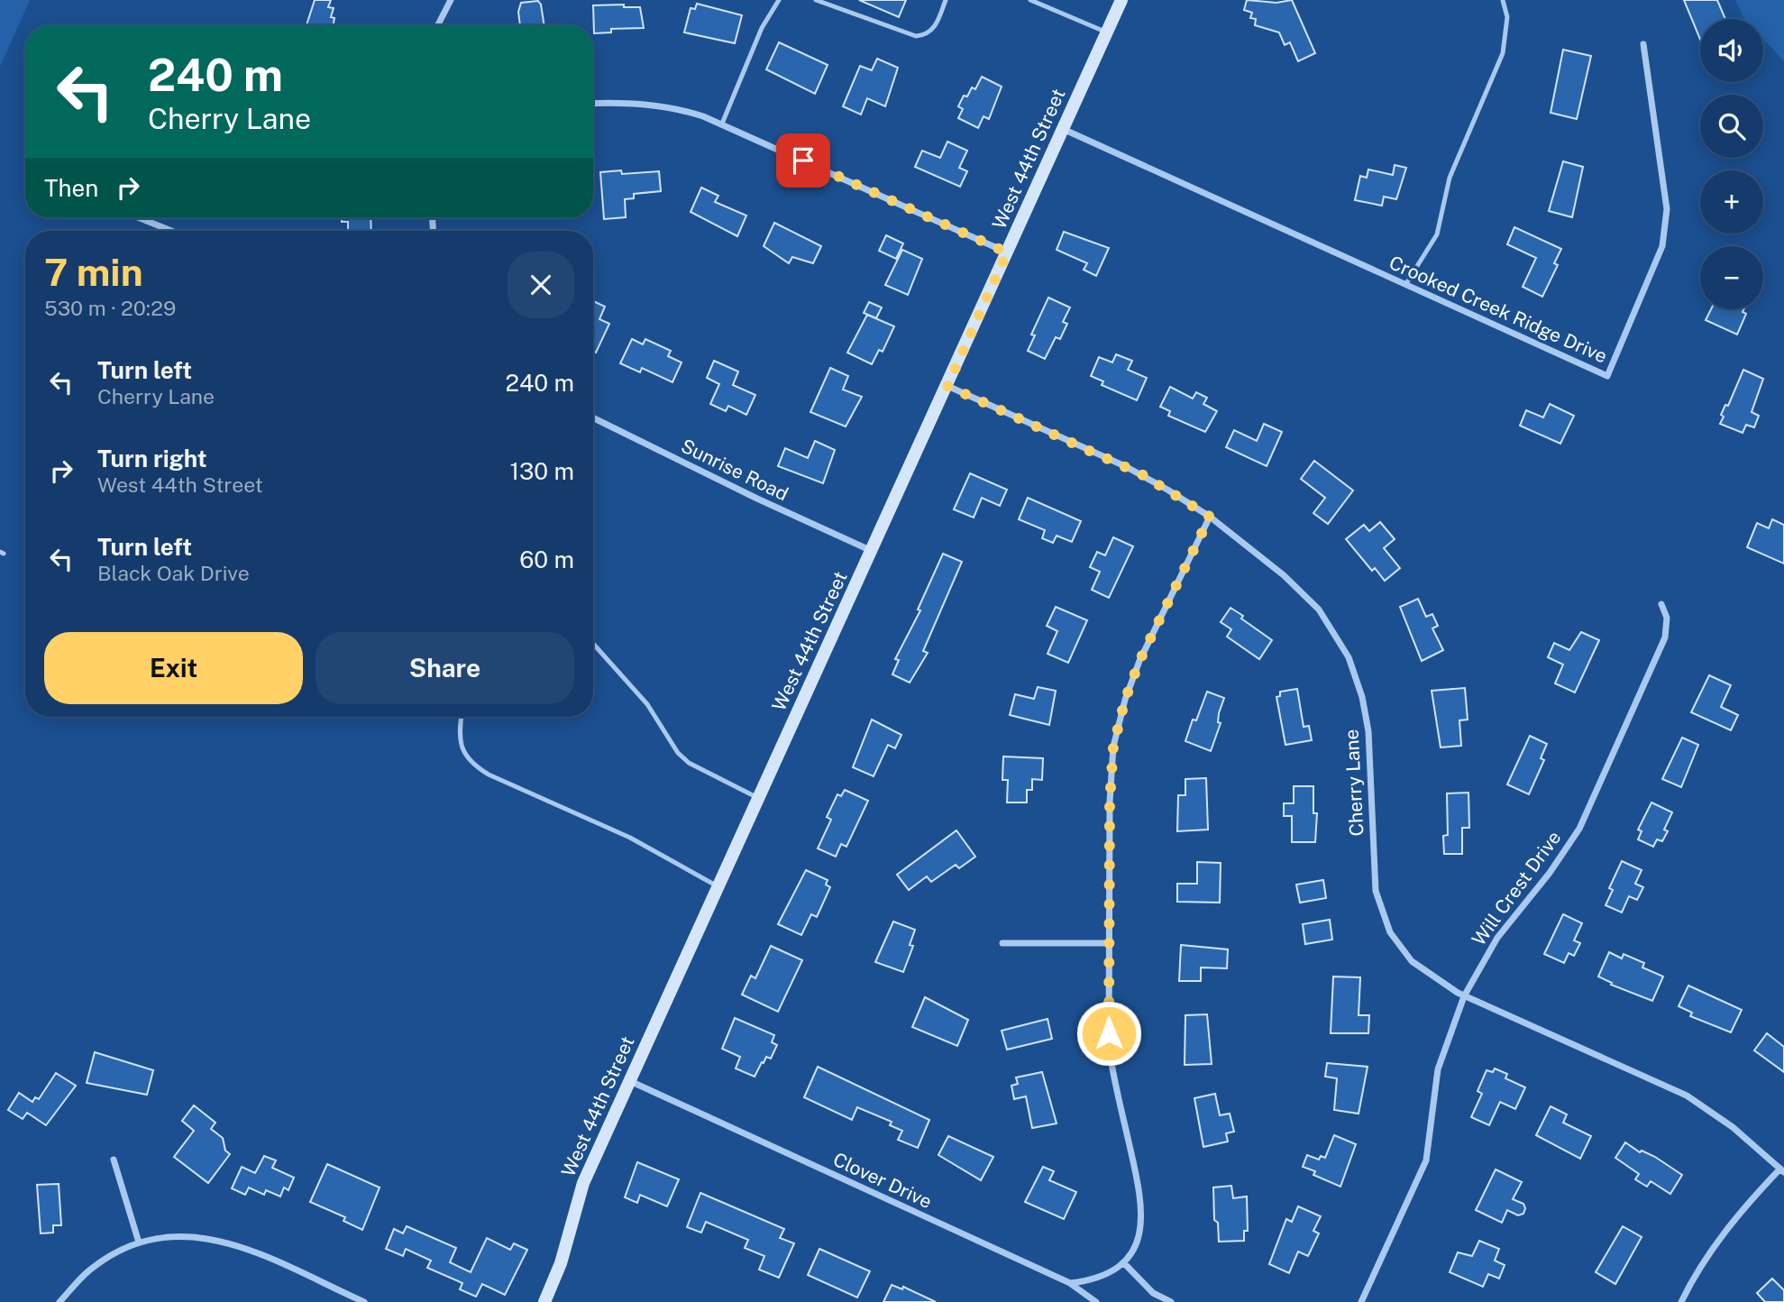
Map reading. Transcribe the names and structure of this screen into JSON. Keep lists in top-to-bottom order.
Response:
{
  "streets": {
    "street": [
      "West 44th Street",
      "Crooked Creek Ridge Drive",
      "Sunrise Road",
      "Cherry Lane",
      "Will Crest Drive",
      "Clover Drive"
    ]
  },
  "crossings": [
    ["West 44th Street", "Crooked Creek Ridge Drive"],
    ["West 44th Street", "Sunrise Road"],
    ["West 44th Street", "Cherry Lane"],
    ["West 44th Street", "Clover Drive"],
    ["Cherry Lane", "Will Crest Drive"]
  ],
  "page": {
    "map_buttons": ["+", "−"],
    "turn": ["240 m", "Cherry Lane"],
    "then": "Then",
    "heading": ["7 min", "530 m · 20:29"],
    "list": [
      {
        "name": "Turn left",
        "note": "Cherry Lane",
        "value": "240 m"
      },
      {
        "name": "Turn right",
        "note": "West 44th Street",
        "value": "130 m"
      },
      {
        "name": "Turn left",
        "note": "Black Oak Drive",
        "value": "60 m"
      }
    ],
    "buttons": ["Exit", "Share"]
  }
}
